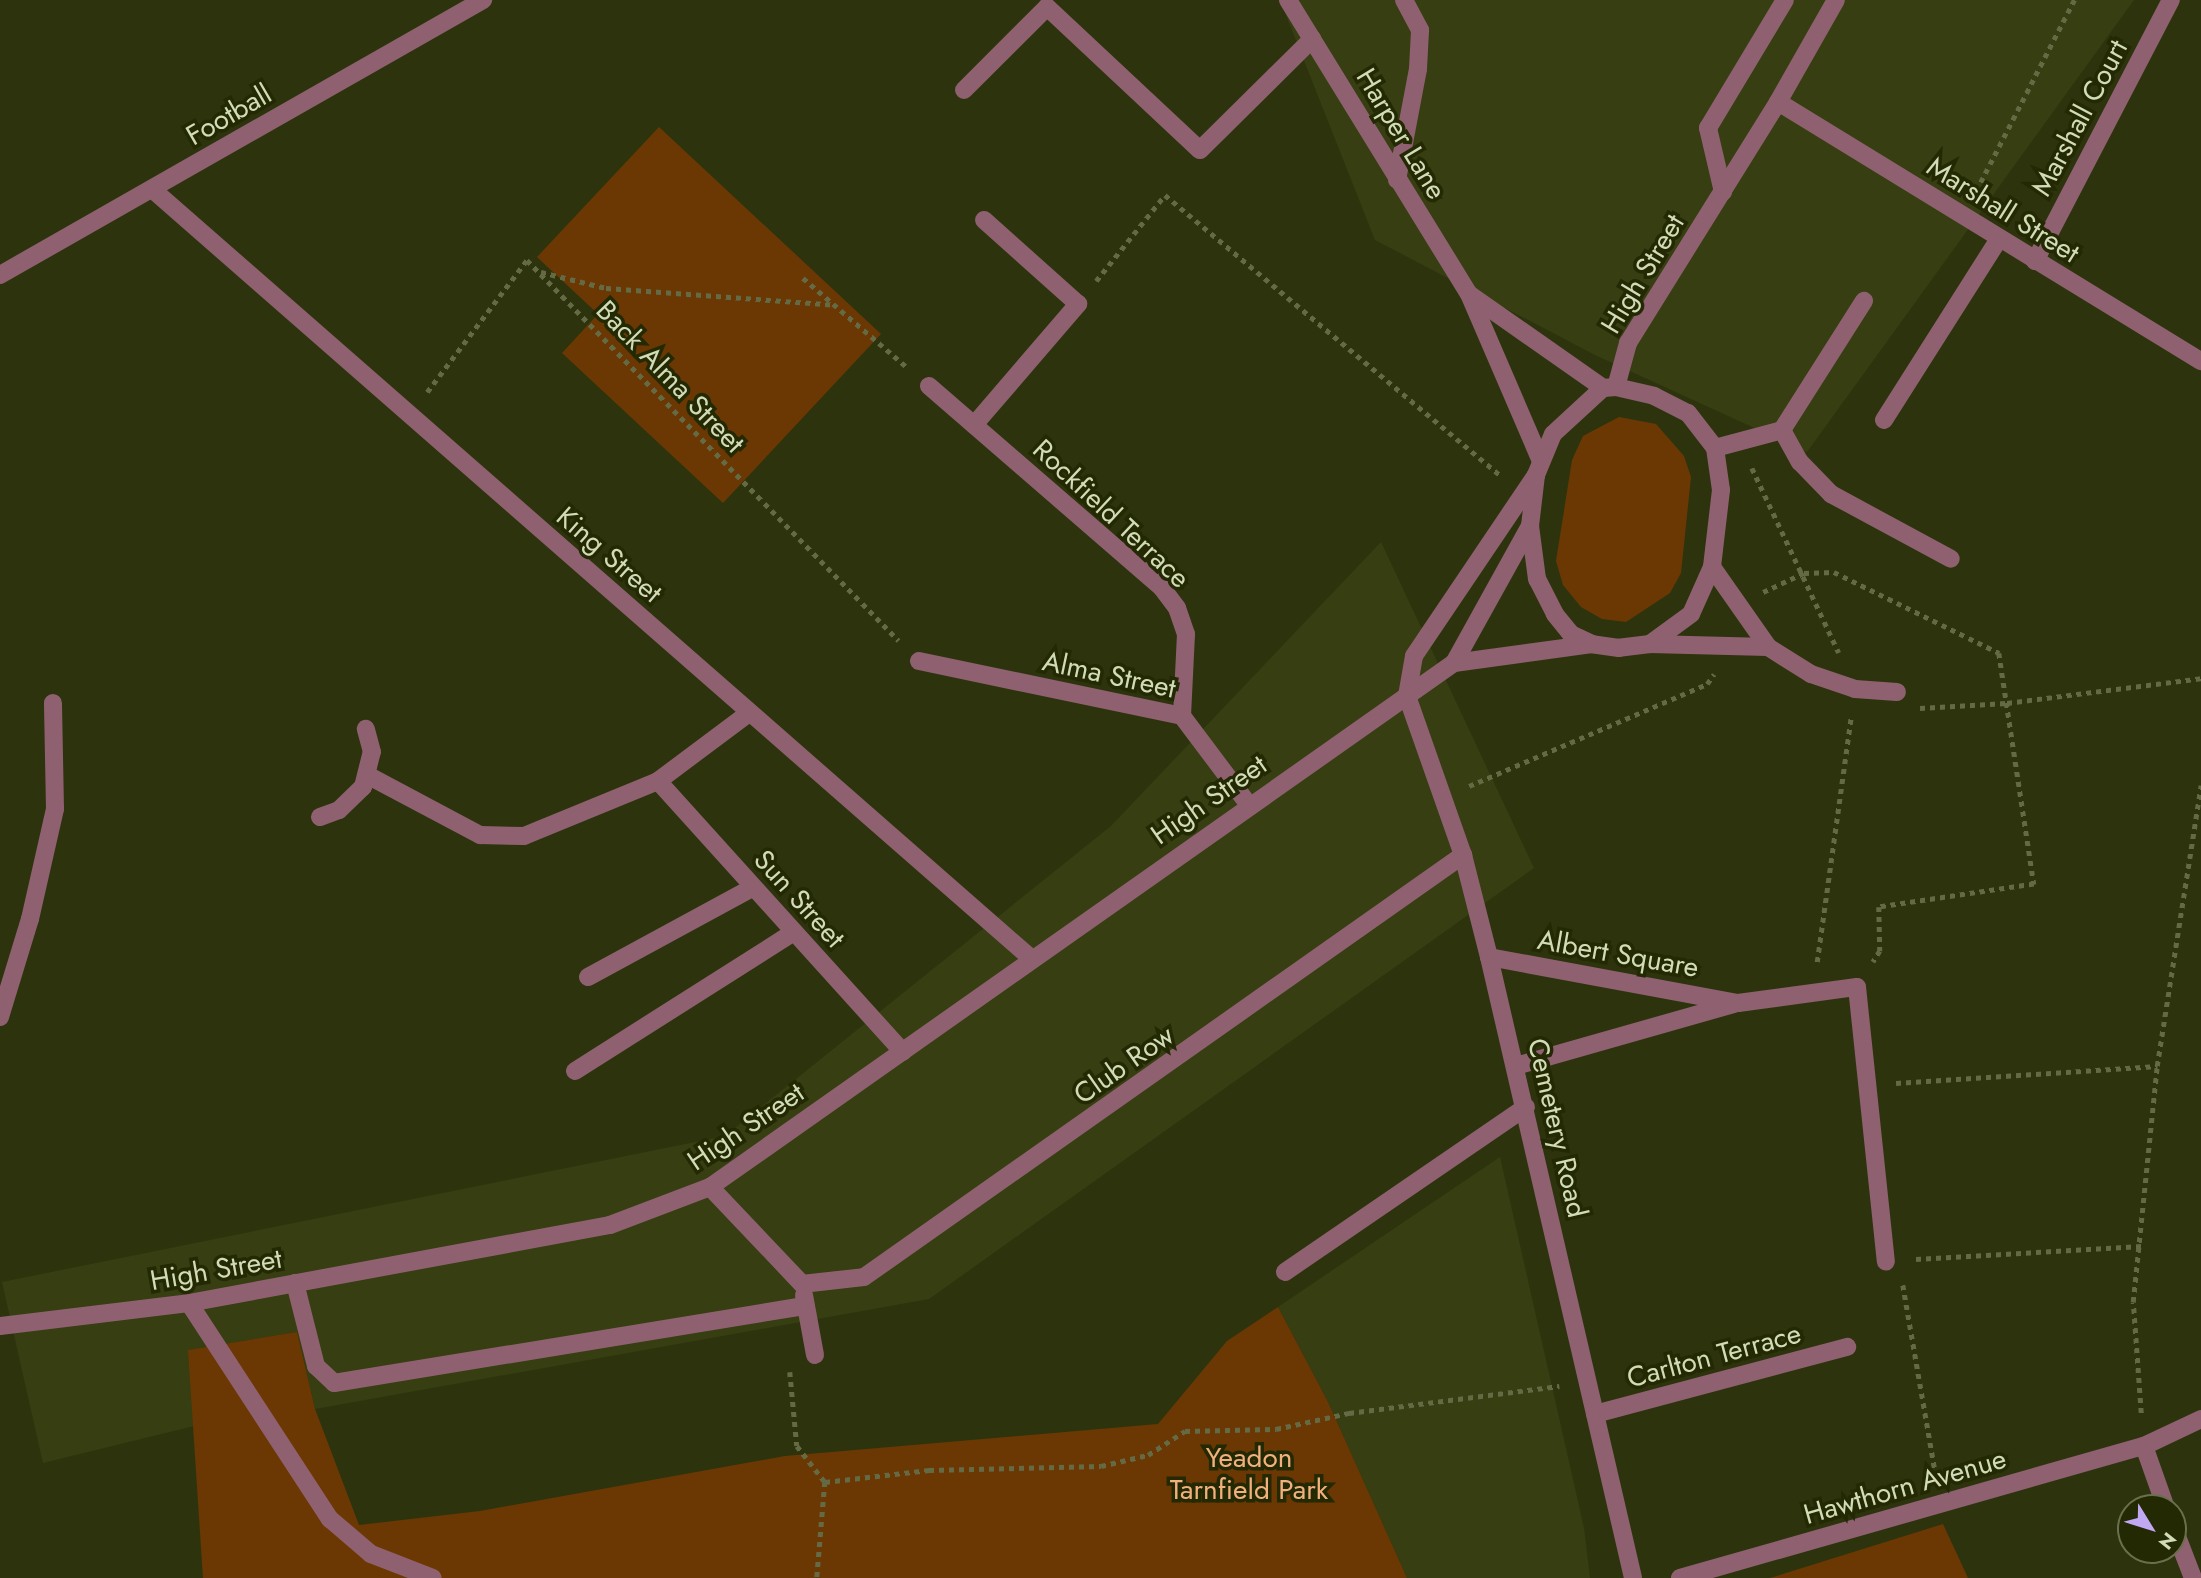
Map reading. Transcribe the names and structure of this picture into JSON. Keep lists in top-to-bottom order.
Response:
{
  "streets": {
    "street": [
      "Football",
      "Marshall Court",
      "Harper Lane",
      "Marshall Street",
      "High Street",
      "Rockfield Terrace",
      "King Street",
      "Alma Street",
      "Sun Street",
      "Albert Square",
      "Club Row",
      "Cemetery Road",
      "Carlton Terrace",
      "Hawthorn Avenue"
    ],
    "path": ["Back Alma Street"]
  },
  "crossings": [
    ["Football", "King Street"],
    ["Marshall Court", "Marshall Street"],
    ["Harper Lane", "High Street"],
    ["Marshall Street", "High Street"],
    ["High Street", "King Street"],
    ["High Street", "Alma Street"],
    ["High Street", "Sun Street"],
    ["High Street", "Cemetery Road"],
    ["Back Alma Street", "Alma Street"],
    ["Rockfield Terrace", "Alma Street"],
    ["Albert Square", "Cemetery Road"],
    ["Club Row", "Cemetery Road"],
    ["Cemetery Road", "Carlton Terrace"]
  ],
  "parks": ["Yeadon Tarnfield Park"],
  "north": "bottom right"
}
